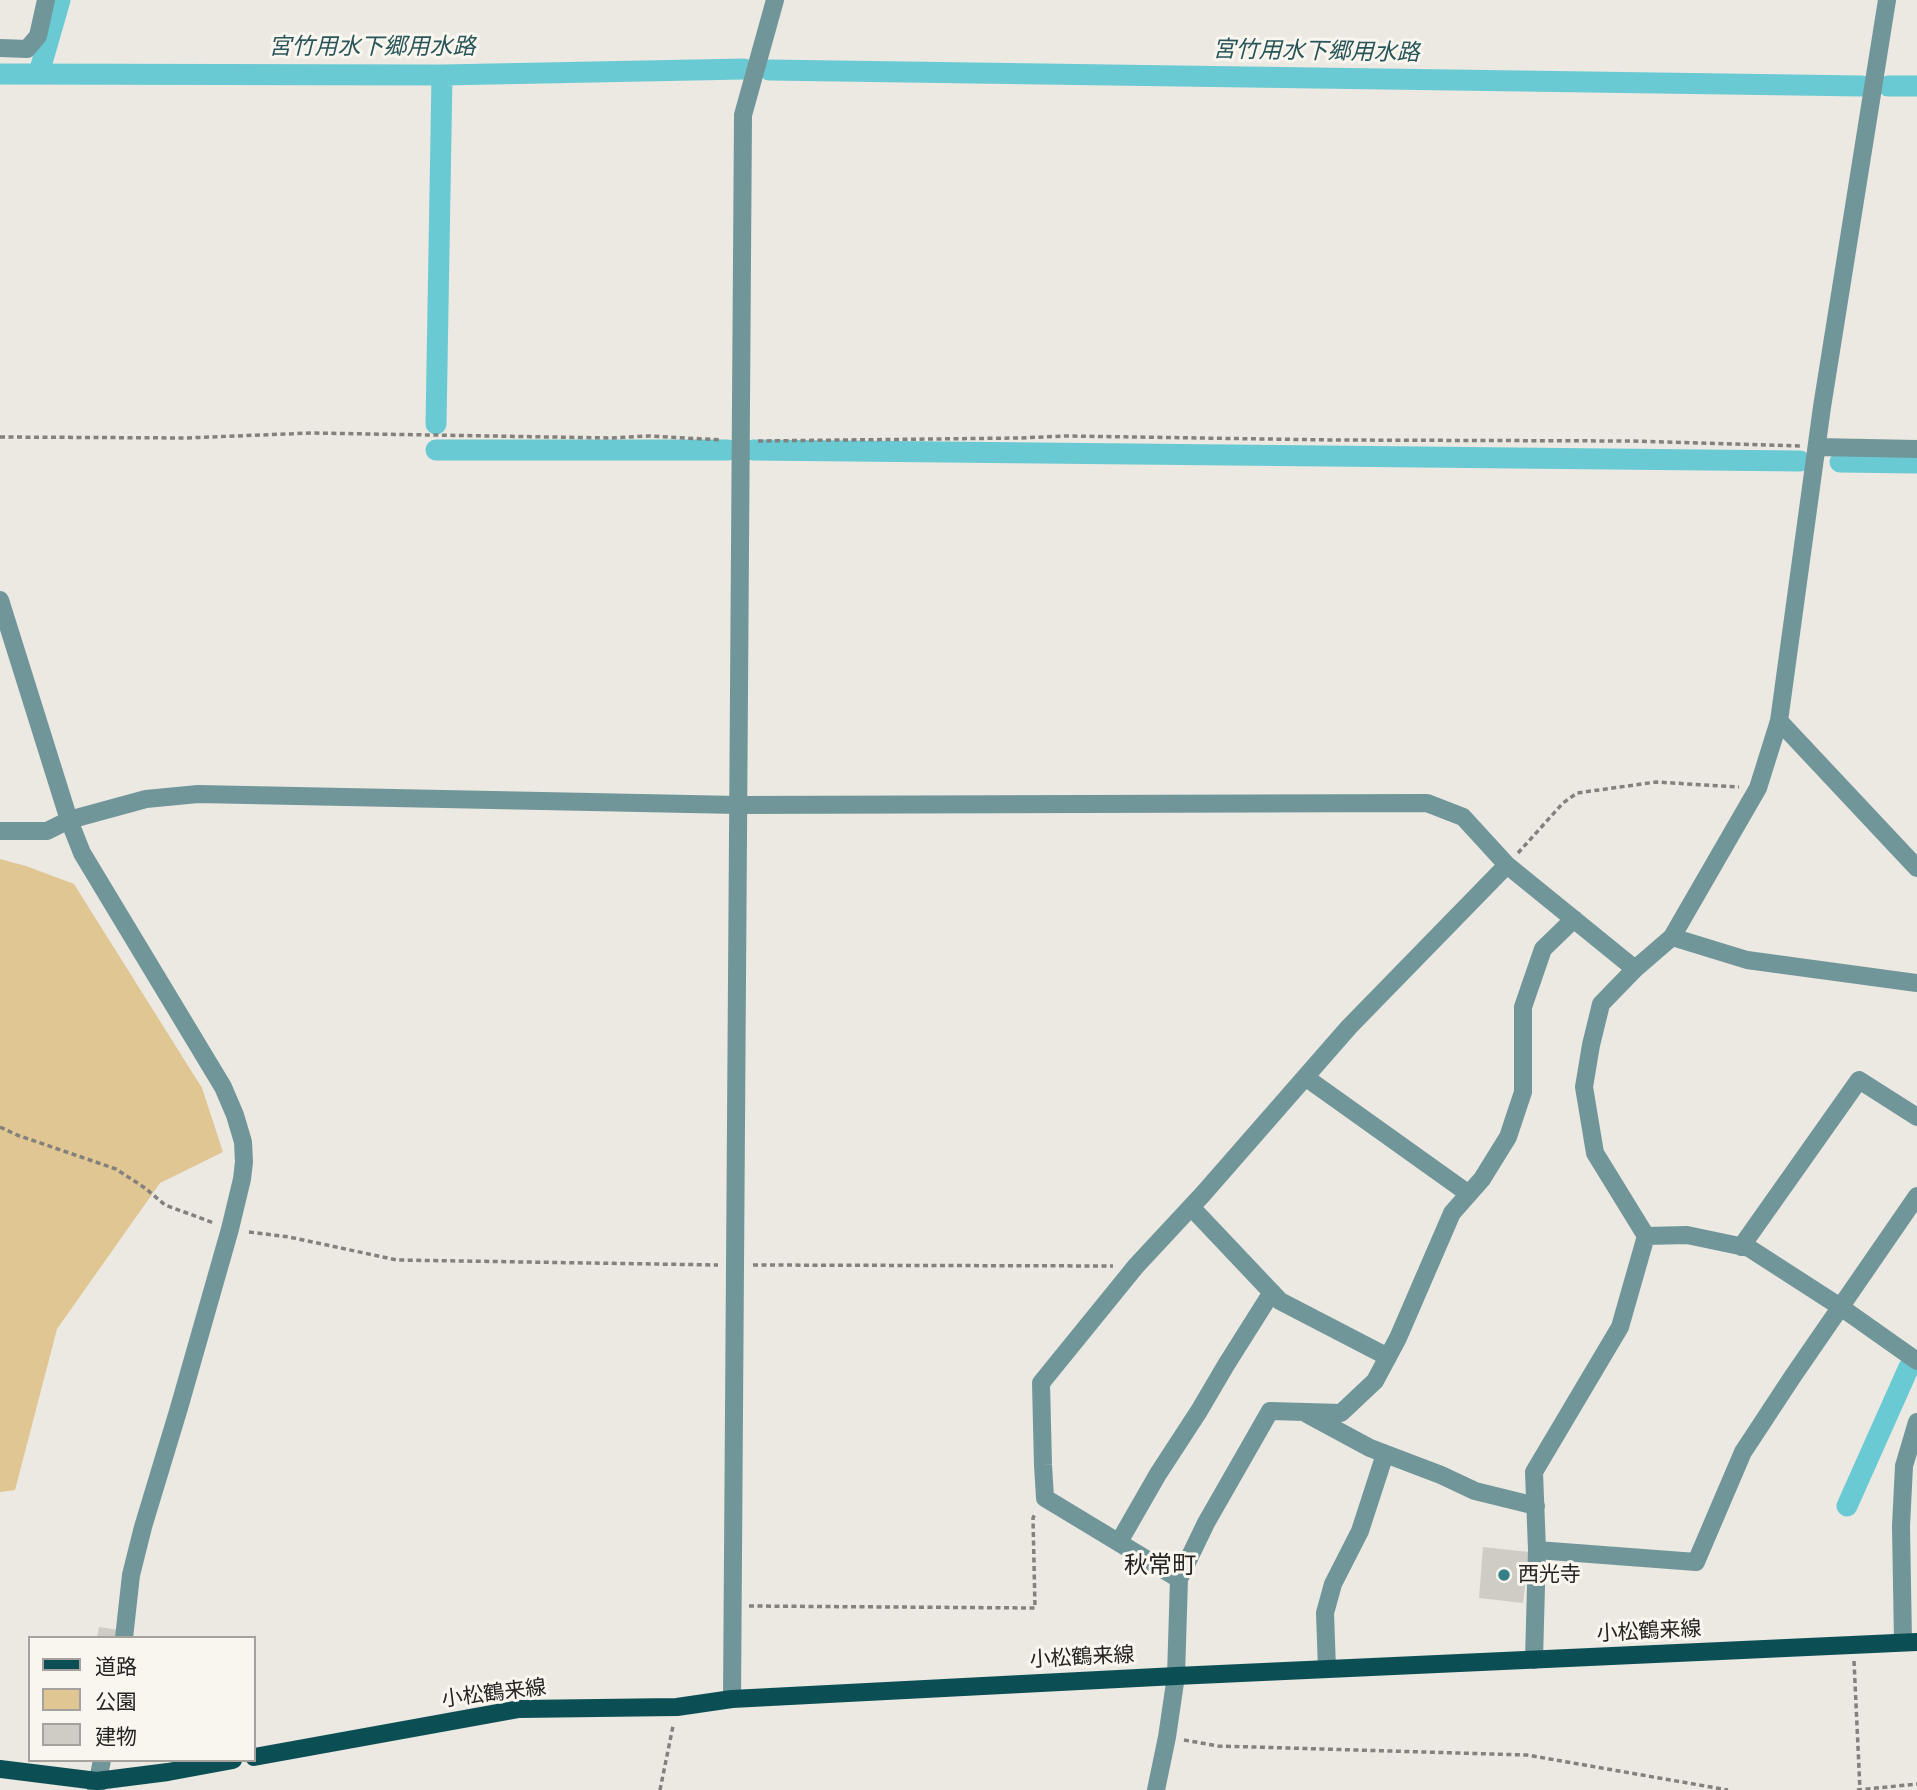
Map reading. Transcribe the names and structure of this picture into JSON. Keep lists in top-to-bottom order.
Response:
{
  "streets": {
    "main road": ["小松鶴来線"]
  },
  "districts": ["秋常町"],
  "water": ["宮竹用水下郷用水路"],
  "places": ["西光寺"],
  "legend": ["道路", "公園", "建物"]
}
